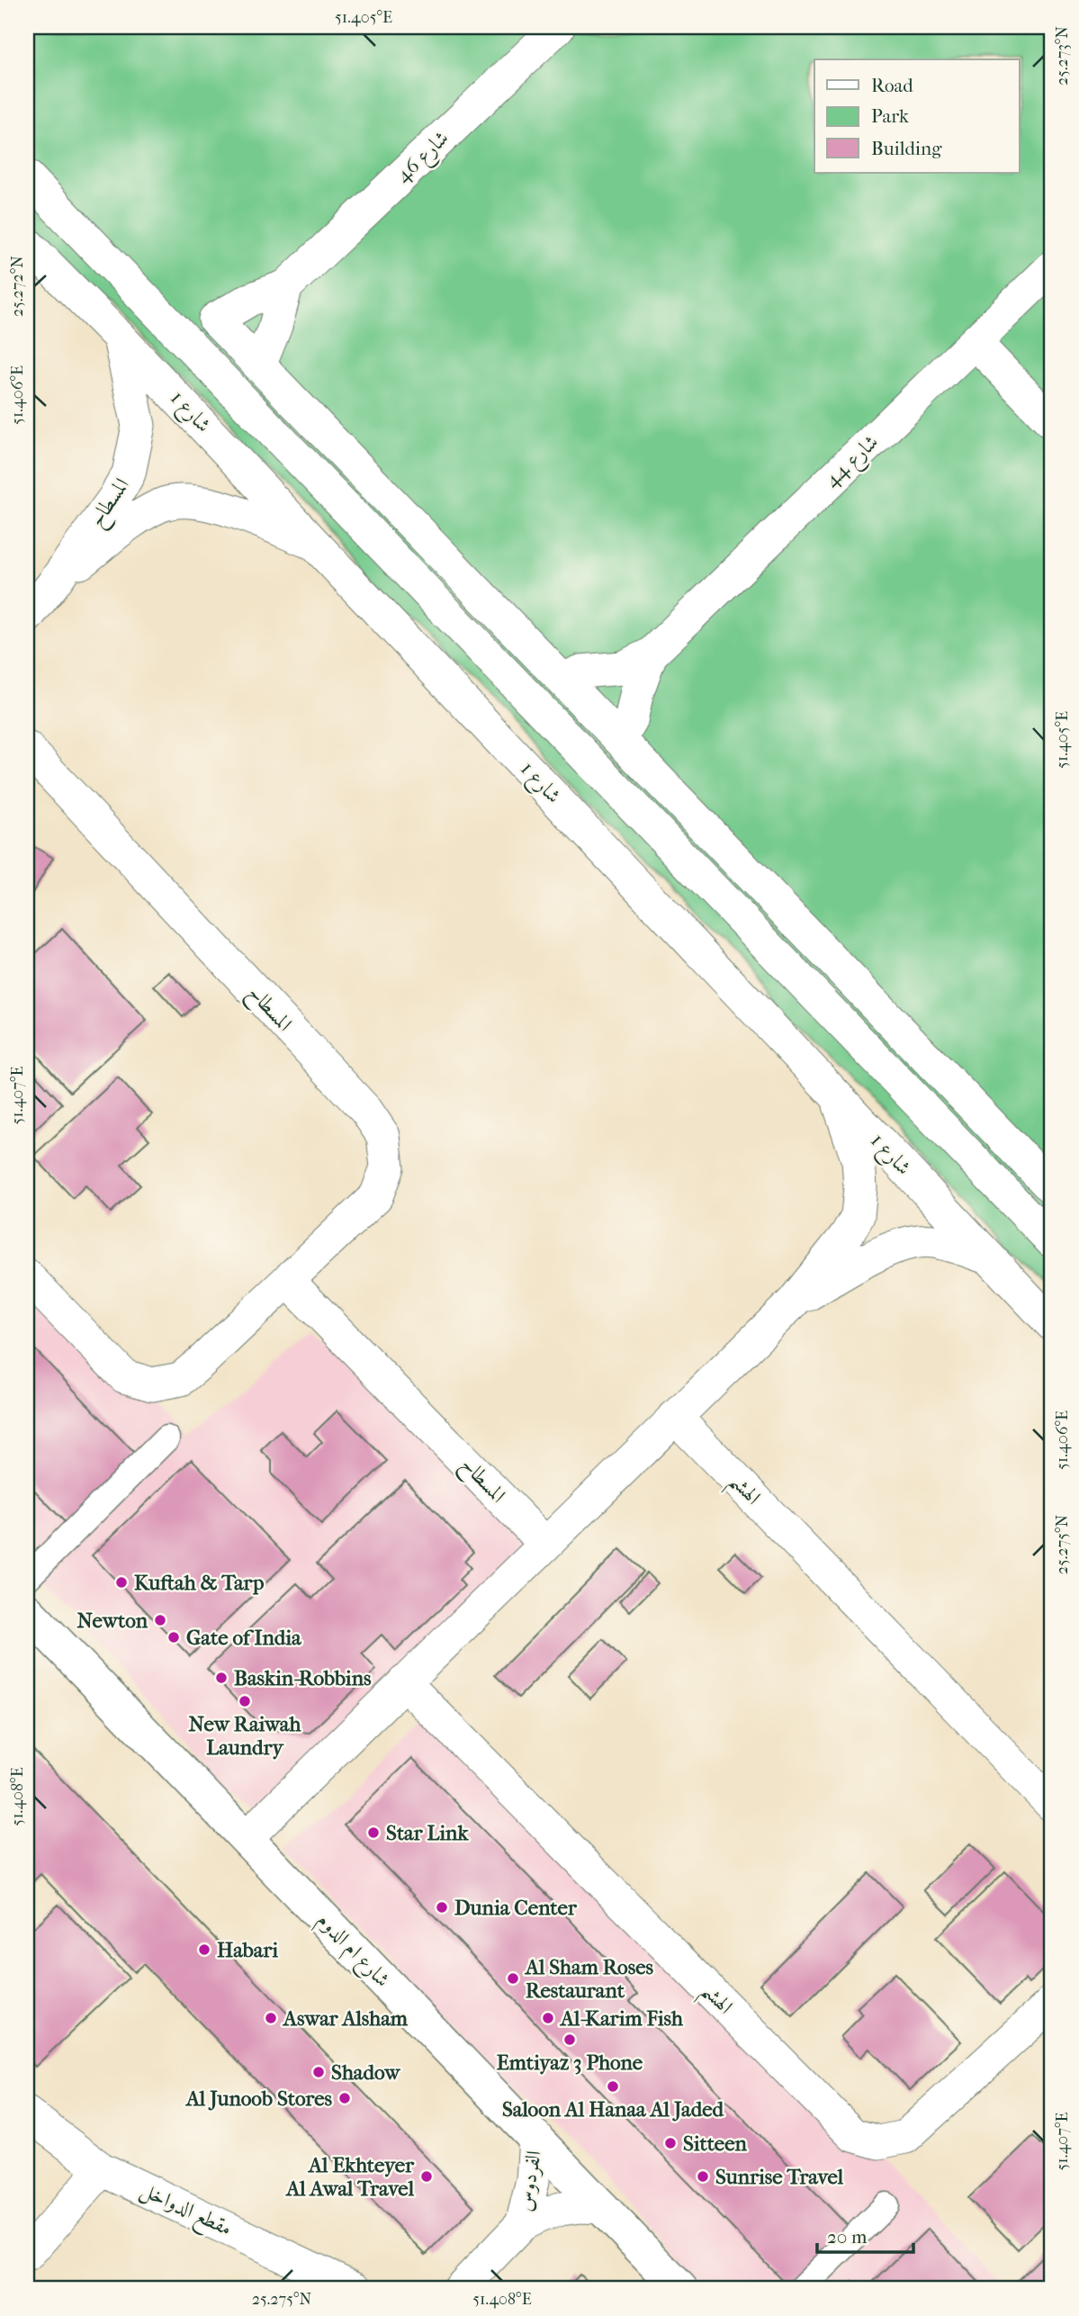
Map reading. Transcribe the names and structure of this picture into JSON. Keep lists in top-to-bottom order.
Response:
{
  "streets": {
    "street": [
      "شارع 46",
      "شارع 1",
      "شارع 44",
      "المسطاح",
      "الهشم",
      "شارع ام الدوم",
      "الفردوس",
      "مقطع الدواخل"
    ]
  },
  "crossings": [
    ["شارع 1", "المسطاح"],
    ["شارع ام الدوم", "الفردوس"]
  ],
  "places": [
    "Kuftah & Tarp",
    "Newton",
    "Gate of India",
    "Baskin-Robbins",
    "New Raiwah Laundry",
    "Star Link",
    "Dunia Center",
    "Habari",
    "Al Sham Roses Restaurant",
    "Aswar Alsham",
    "Al-Karim Fish",
    "Emtiyaz 3 Phone",
    "Shadow",
    "Saloon Al Hanaa Al Jaded",
    "Al Junoob Stores",
    "Sitteen",
    "Al Ekhteyer Al Awal Travel",
    "Sunrise Travel"
  ],
  "legend": ["Road", "Park", "Building"],
  "scale_bar": "20 m",
  "coordinates": [
    "51.405°E",
    "25.273°N",
    "25.272°N",
    "51.406°E",
    "51.407°E",
    "25.275°N",
    "51.408°E"
  ]
}
